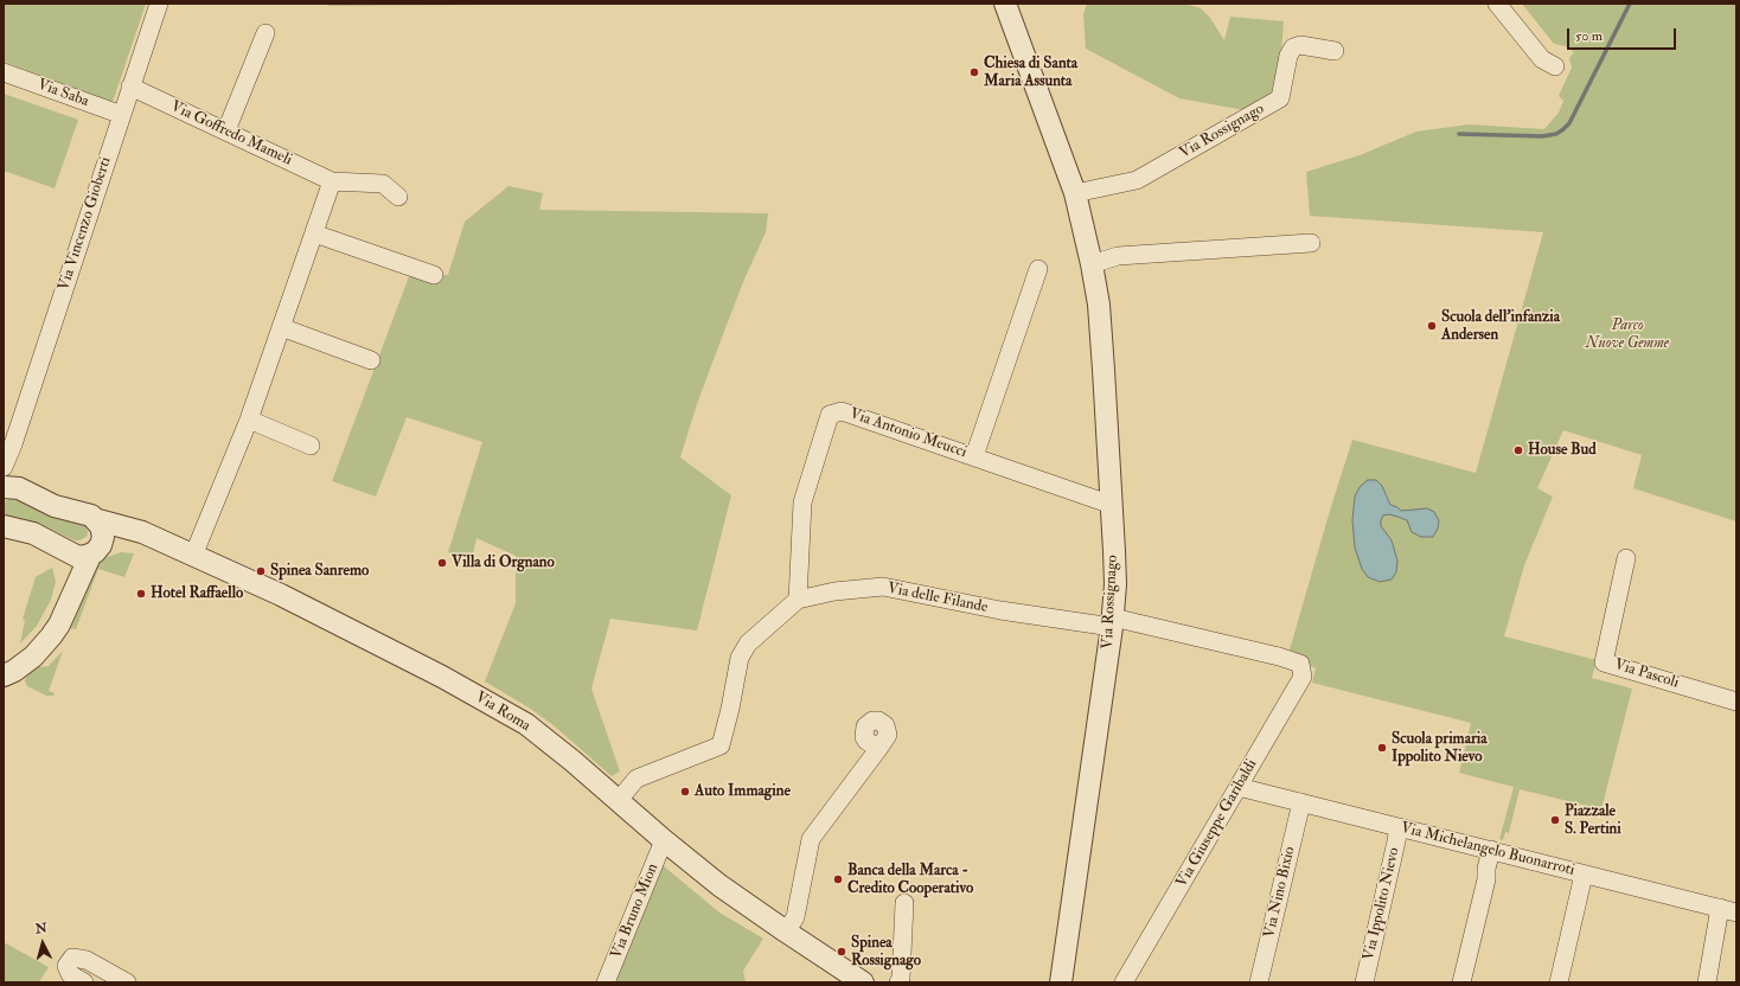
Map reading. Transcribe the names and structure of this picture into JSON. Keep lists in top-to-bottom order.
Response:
{
  "streets": {
    "street": [
      "Via Saba",
      "Via Rossignago",
      "Via Goffredo Mameli",
      "Via Vincenzo Gioberti",
      "Via Antonio Meucci",
      "Via delle Filande",
      "Via Pascoli",
      "Via Roma",
      "Via Giuseppe Garibaldi",
      "Via Michelangelo Buonarroti",
      "Via Nino Bixio",
      "Via Ippolito Nievo",
      "Via Bruno Mion"
    ]
  },
  "crossings": [
    ["Via Saba", "Via Vincenzo Gioberti"],
    ["Via Rossignago", "Via Antonio Meucci"],
    ["Via Rossignago", "Via delle Filande"],
    ["Via Goffredo Mameli", "Via Vincenzo Gioberti"],
    ["Via Vincenzo Gioberti", "Via Roma"],
    ["Via Antonio Meucci", "Via delle Filande"],
    ["Via delle Filande", "Via Roma"],
    ["Via delle Filande", "Via Giuseppe Garibaldi"],
    ["Via Roma", "Via Bruno Mion"],
    ["Via Giuseppe Garibaldi", "Via Michelangelo Buonarroti"],
    ["Via Michelangelo Buonarroti", "Via Nino Bixio"],
    ["Via Michelangelo Buonarroti", "Via Ippolito Nievo"]
  ],
  "parks": ["Parco Nuove Gemme"],
  "places": [
    "Chiesa di Santa Maria Assunta",
    "Scuola dell'infanzia Andersen",
    "House Bud",
    "Villa di Orgnano",
    "Spinea Sanremo",
    "Hotel Raffaello",
    "Scuola primaria Ippolito Nievo",
    "Auto Immagine",
    "Piazzale S. Pertini",
    "Banca della Marca - Credito Cooperativo",
    "Spinea Rossignago"
  ],
  "scale_bar": "50 m",
  "north": "top"
}
